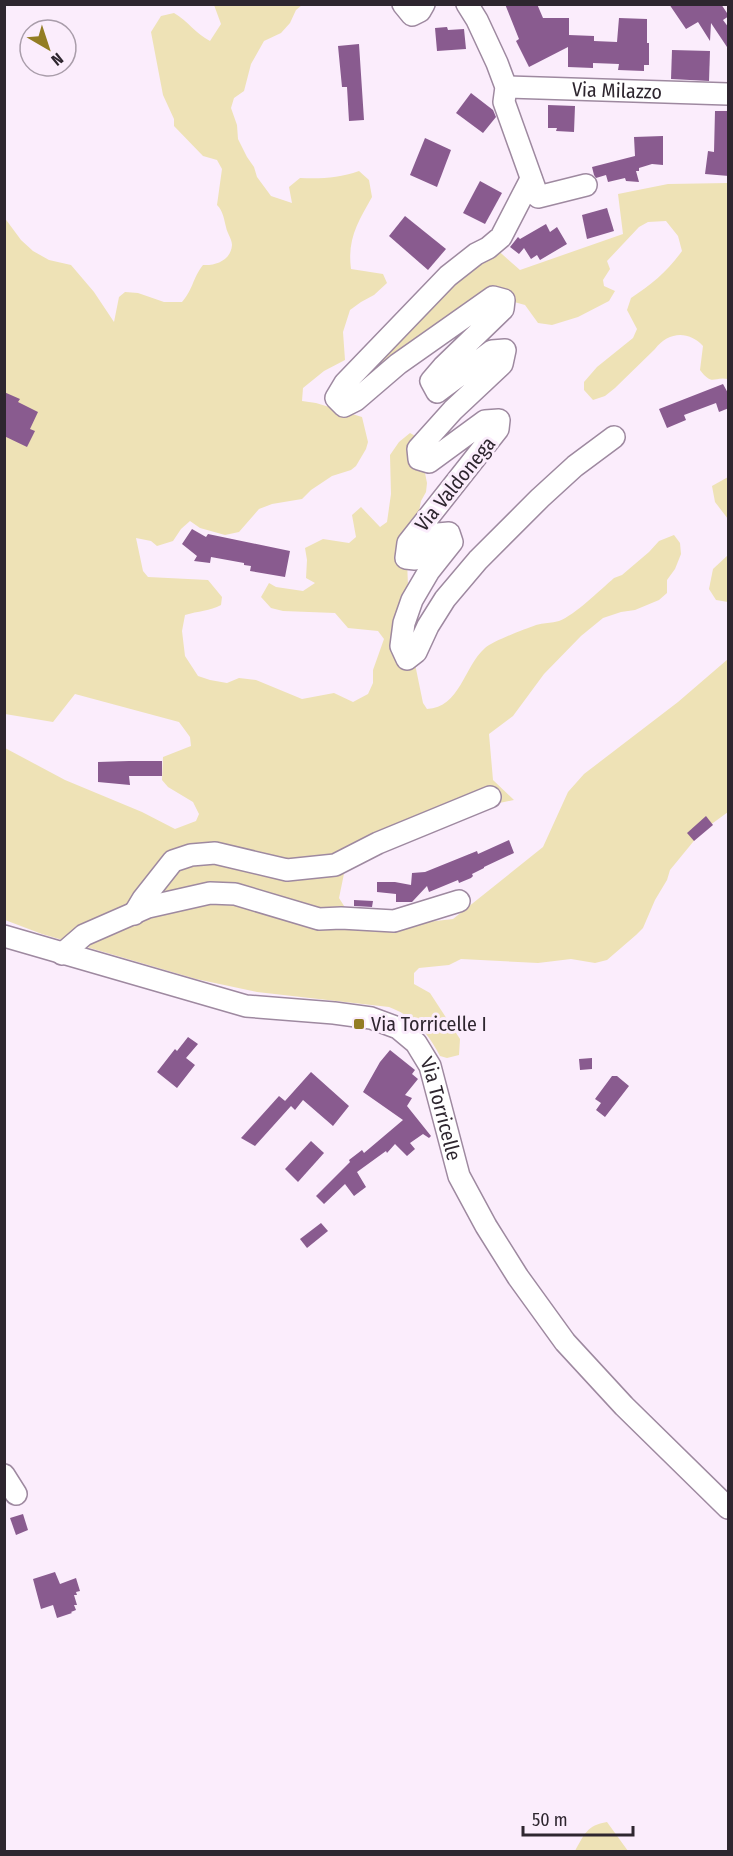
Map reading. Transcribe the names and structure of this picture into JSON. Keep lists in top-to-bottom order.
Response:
{
  "streets": {
    "street": ["Via Milazzo", "Via Valdonega", "Via Torricelle"]
  },
  "places": {
    "transit": ["Via Torricelle I"]
  },
  "scale_bar": "50 m",
  "north": "bottom right"
}
